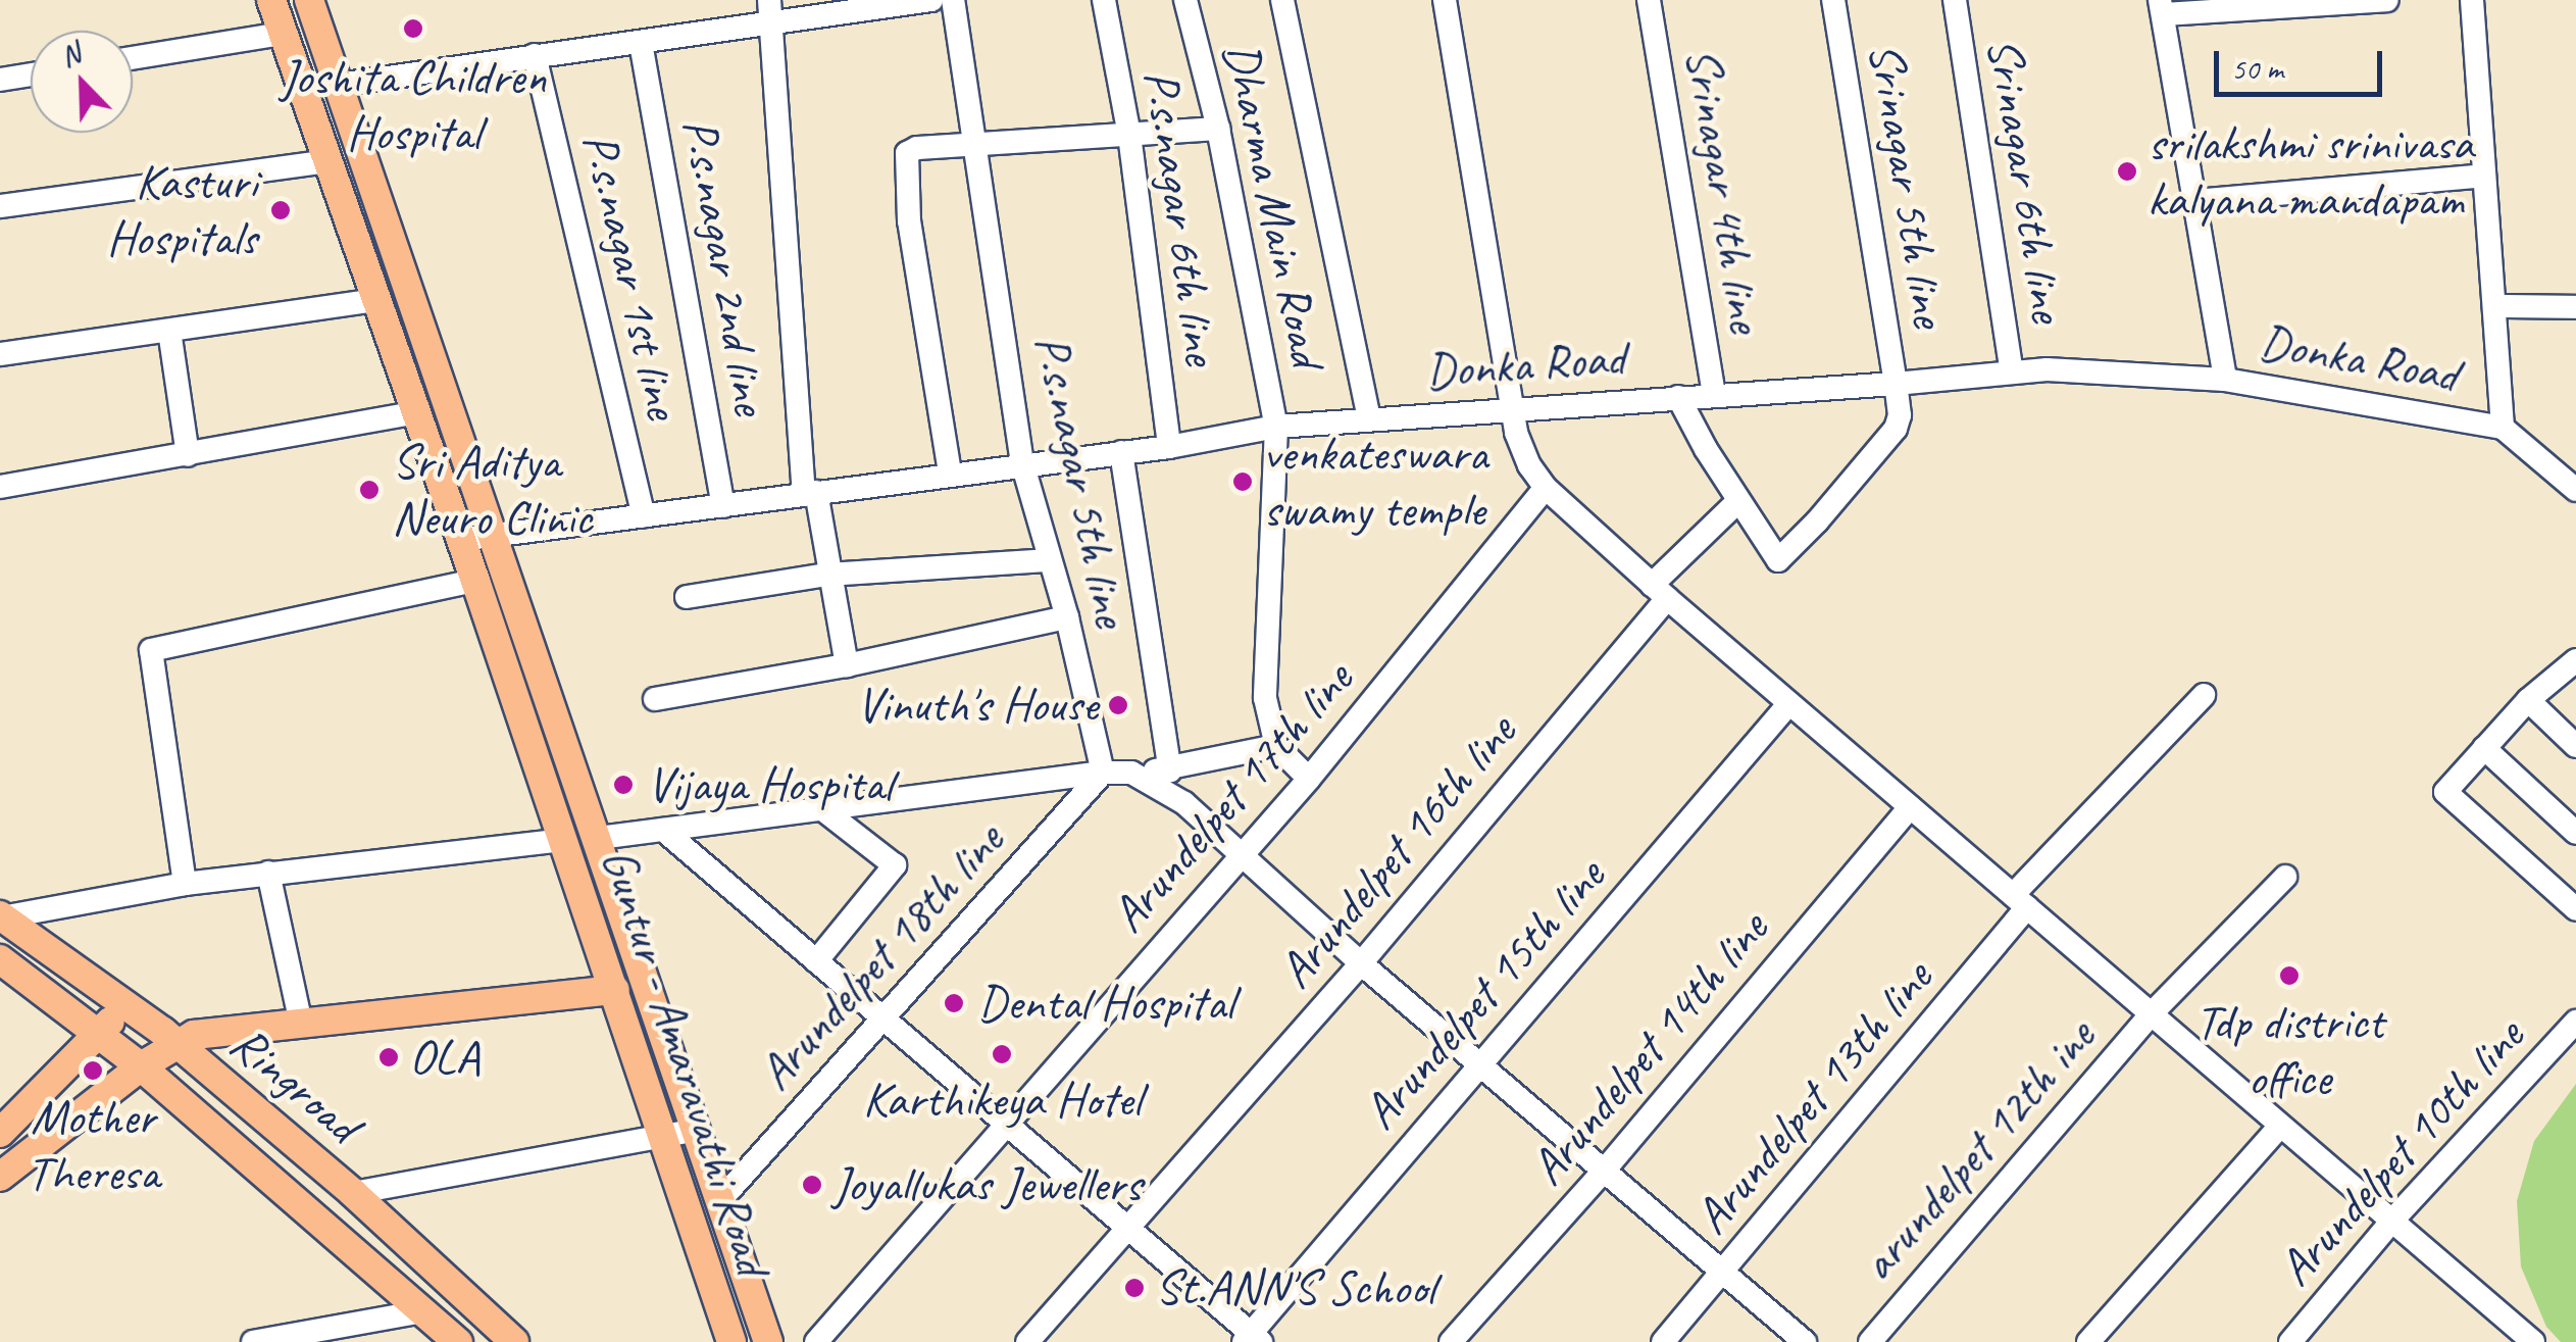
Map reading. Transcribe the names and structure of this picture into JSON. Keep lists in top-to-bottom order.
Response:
{
  "streets": {
    "main road": ["Guntur - Amaravathi Road", "Ringroad"],
    "street": [
      "Srinagar 6th line",
      "Srinagar 5th line",
      "Srinagar 4th line",
      "Dharma Main Road",
      "P.s.nagar 6th line",
      "P.s.nagar 2nd line",
      "P.s.nagar 1st line",
      "Donka Road",
      "P.s.nagar 5th line",
      "Arundelpet 17th line",
      "Arundelpet 16th line",
      "Arundelpet 18th line",
      "Arundelpet 15th line",
      "Arundelpet 14th line",
      "Arundelpet 13th line",
      "arundelpet 12th ine",
      "Arundelpet 10th line"
    ]
  },
  "crossings": [
    ["Srinagar 6th line", "Donka Road"],
    ["Srinagar 5th line", "Donka Road"],
    ["Srinagar 5th line", "Arundelpet 16th line"],
    ["Srinagar 4th line", "Donka Road"],
    ["Dharma Main Road", "Donka Road"],
    ["P.s.nagar 6th line", "Donka Road"],
    ["P.s.nagar 2nd line", "Donka Road"],
    ["P.s.nagar 1st line", "Donka Road"],
    ["Donka Road", "P.s.nagar 5th line"],
    ["Donka Road", "Guntur - Amaravathi Road"],
    ["P.s.nagar 5th line", "Arundelpet 18th line"],
    ["Arundelpet 18th line", "Guntur - Amaravathi Road"]
  ],
  "places": [
    "Joshita Children Hospital",
    "srilakshmi srinivasa kalyana mandapam",
    "Kasturi Hospitals",
    "venkateswara swamy temple",
    "Sri Aditya Neuro Clinic",
    "Vinuth's House",
    "Vijaya Hospital",
    "Tdp district office",
    "Dental Hospital",
    "Karthikeya Hotel",
    "OLA",
    "Mother Theresa",
    "Joyallukas Jewellers",
    "St.ANN'S School"
  ],
  "scale_bar": "50 m",
  "north": "top left"
}
